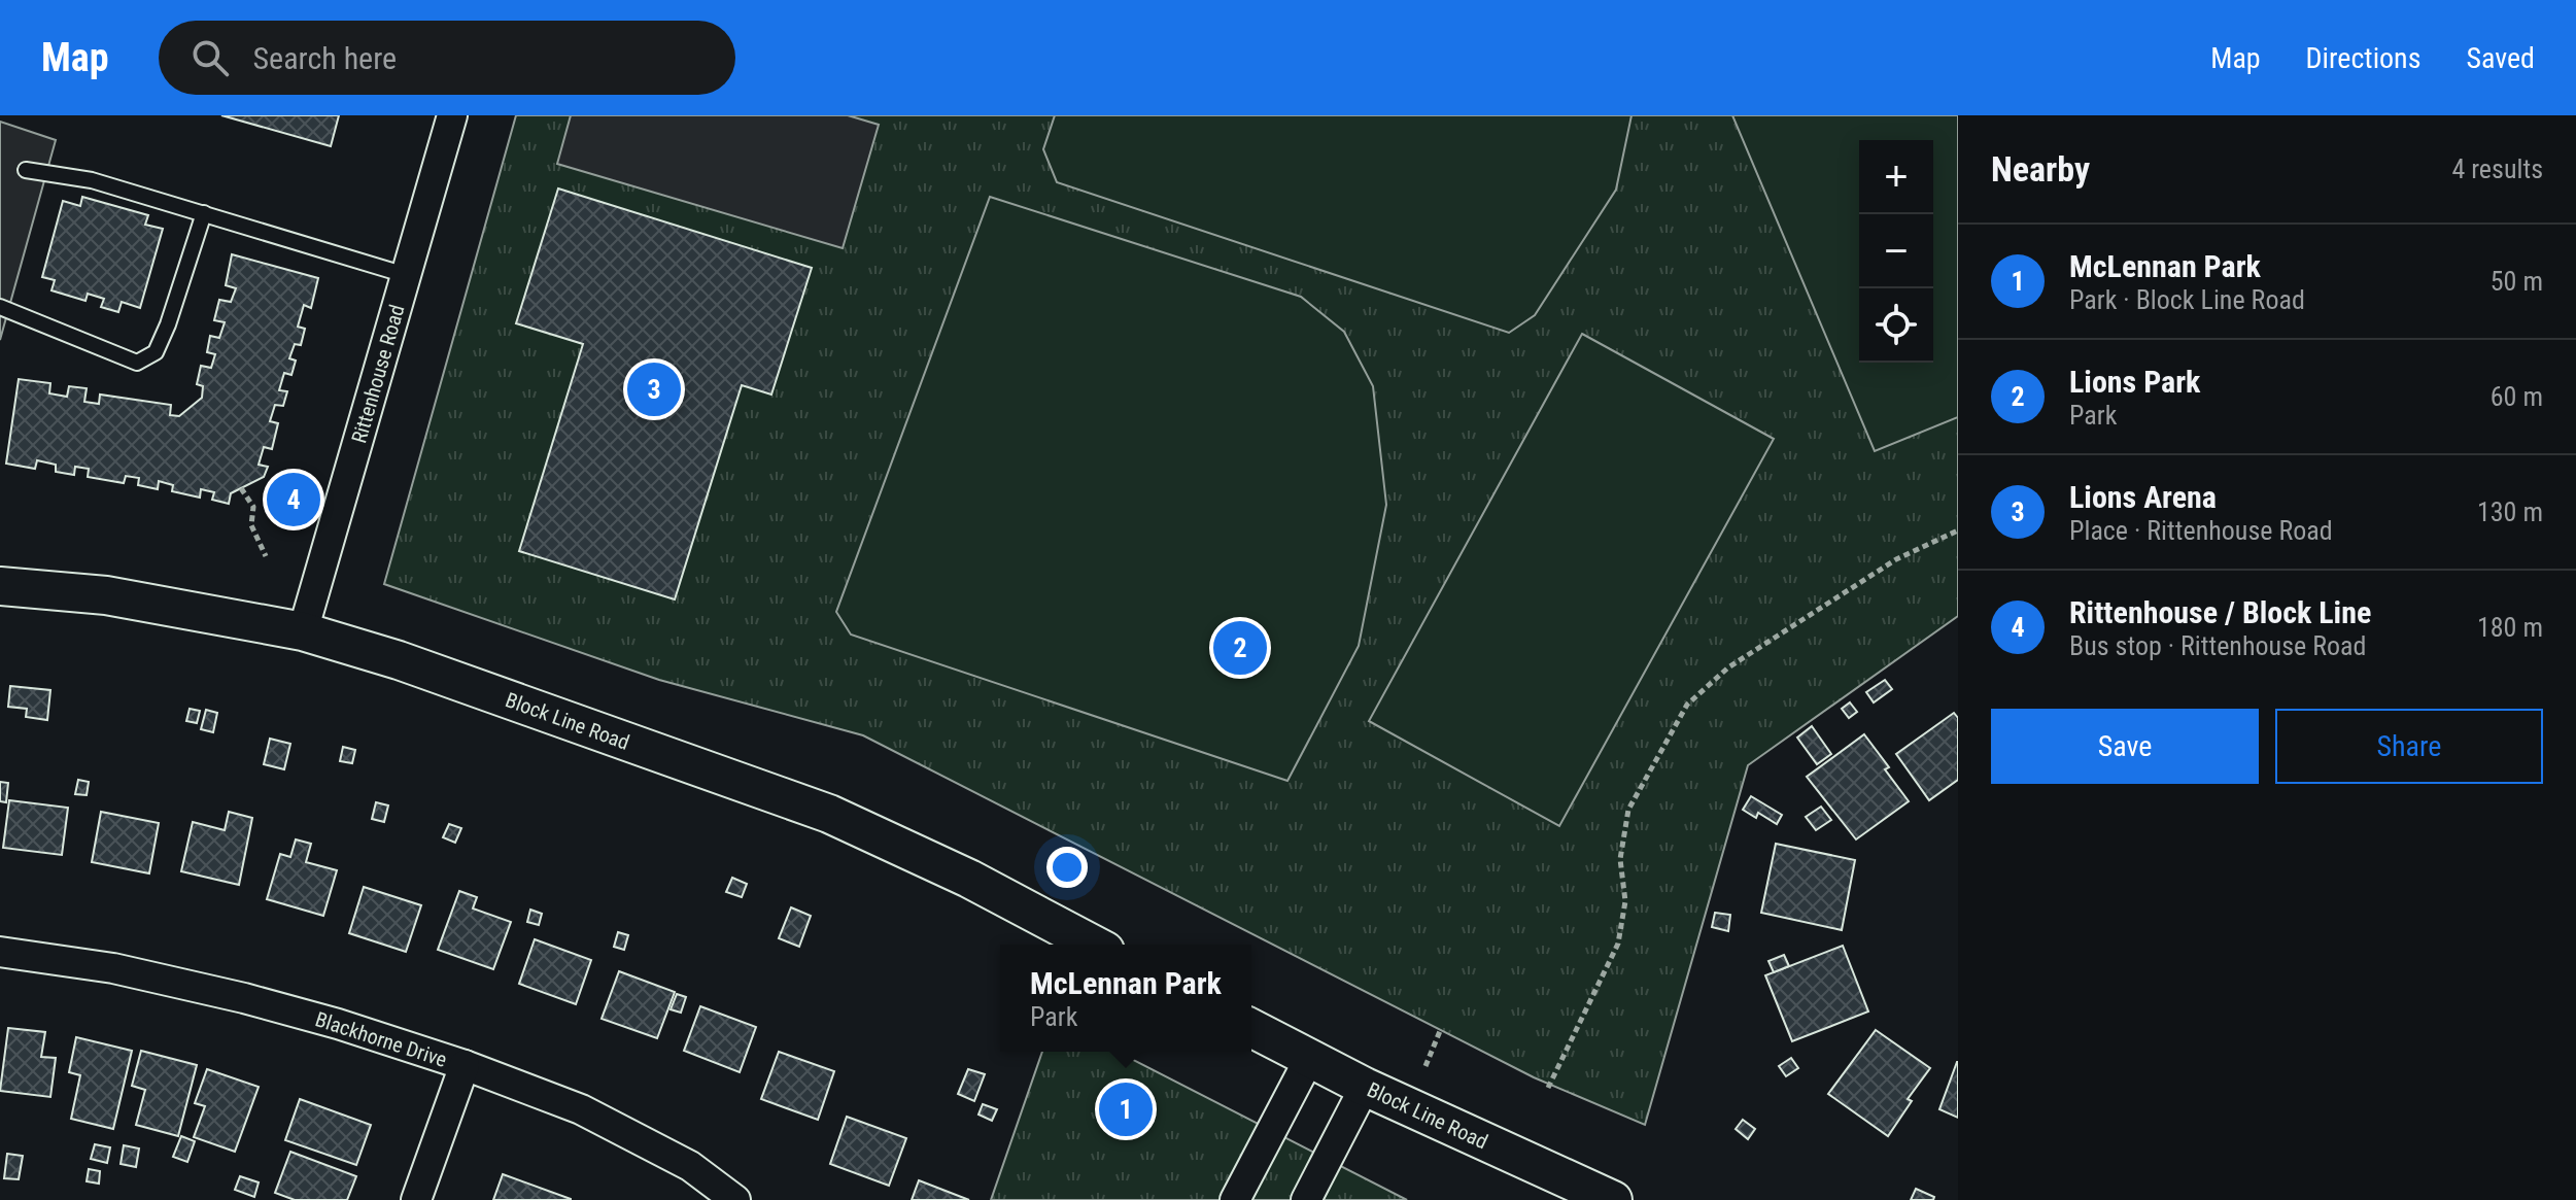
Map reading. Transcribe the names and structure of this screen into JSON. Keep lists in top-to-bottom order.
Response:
{
  "streets": {
    "street": ["Rittenhouse Road", "Block Line Road", "Blackhorne Drive"]
  },
  "crossings": [
    ["Rittenhouse Road", "Block Line Road"]
  ],
  "page": {
    "header": "Map",
    "search": "Search here",
    "nav": ["Map", "Directions", "Saved"],
    "heading": ["Nearby", "4 results"],
    "map_buttons": ["+", "−"],
    "list": [
      {
        "mark": "1",
        "name": "McLennan Park",
        "note": "Park · Block Line Road",
        "value": "50 m"
      },
      {
        "mark": "2",
        "name": "Lions Park",
        "note": "Park",
        "value": "60 m"
      },
      {
        "mark": "3",
        "name": "Lions Arena",
        "note": "Place · Rittenhouse Road",
        "value": "130 m"
      },
      {
        "mark": "4",
        "name": "Rittenhouse / Block Line",
        "note": "Bus stop · Rittenhouse Road",
        "value": "180 m"
      }
    ],
    "pins": [
      "3",
      "4",
      "2",
      "1"
    ],
    "buttons": ["Save", "Share"],
    "popup": ["McLennan Park", "Park"]
  }
}
